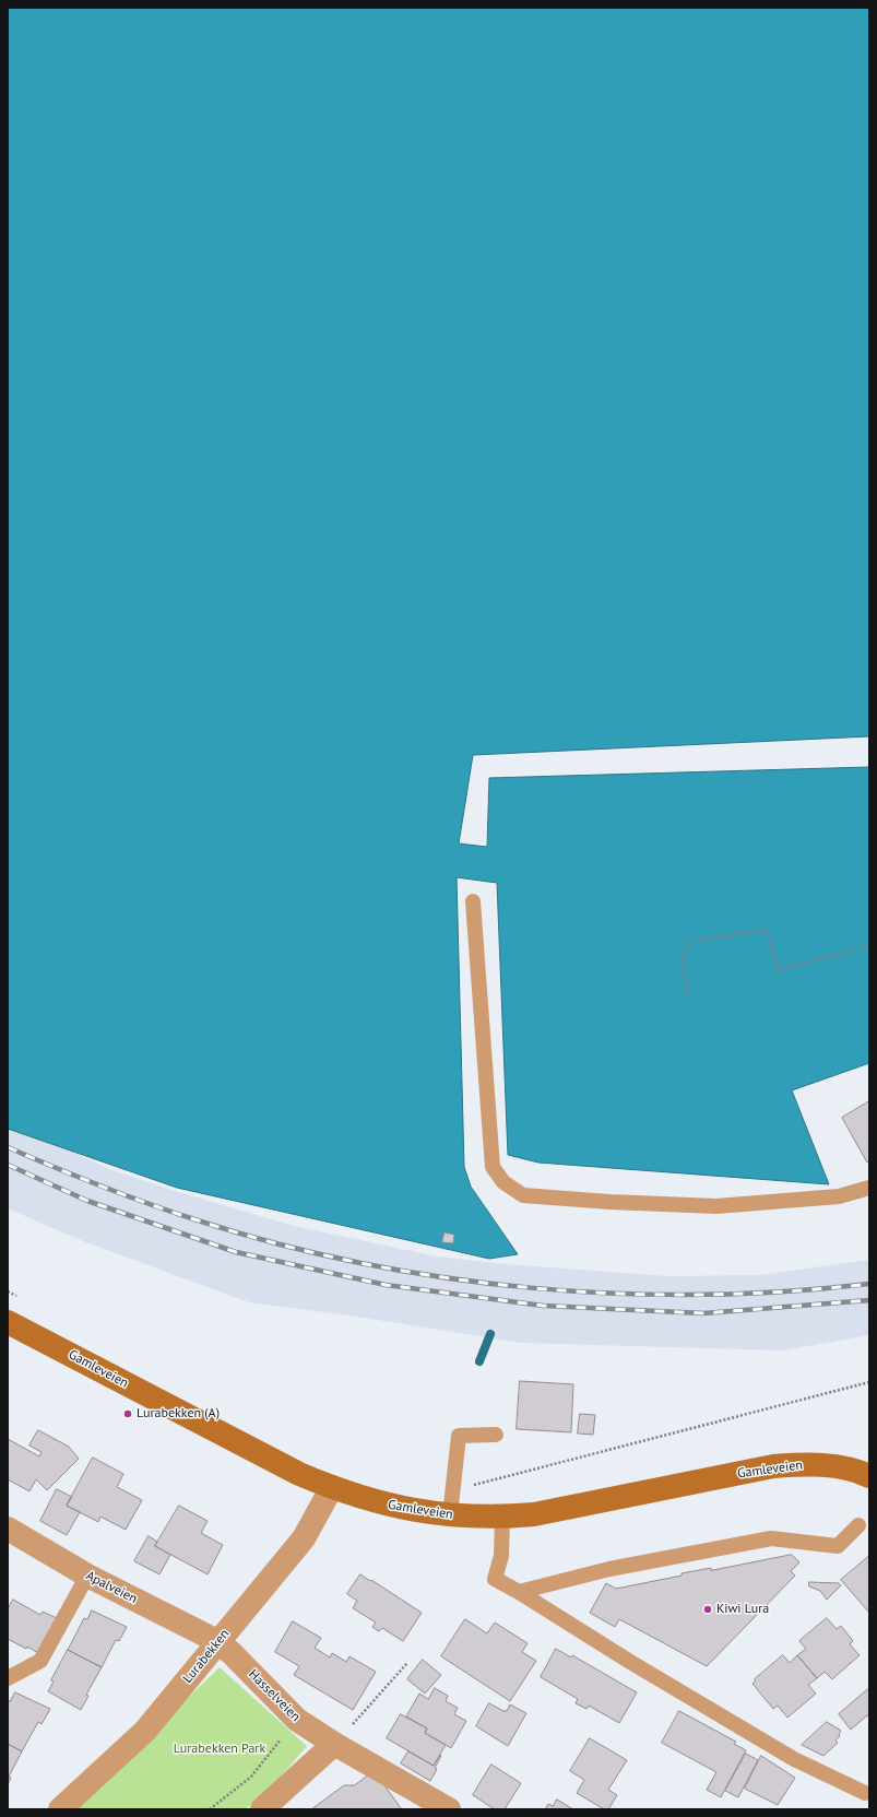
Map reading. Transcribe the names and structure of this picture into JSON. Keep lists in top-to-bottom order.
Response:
{
  "streets": {
    "main road": ["Gamleveien"],
    "street": ["Apalveien", "Lurabekken", "Hasselveien"]
  },
  "crossings": [
    ["Gamleveien", "Lurabekken"],
    ["Apalveien", "Lurabekken"],
    ["Apalveien", "Hasselveien"],
    ["Lurabekken", "Hasselveien"]
  ],
  "parks": ["Lurabekken Park"],
  "places": ["Lurabekken (A)", "Kiwi Lura"]
}
